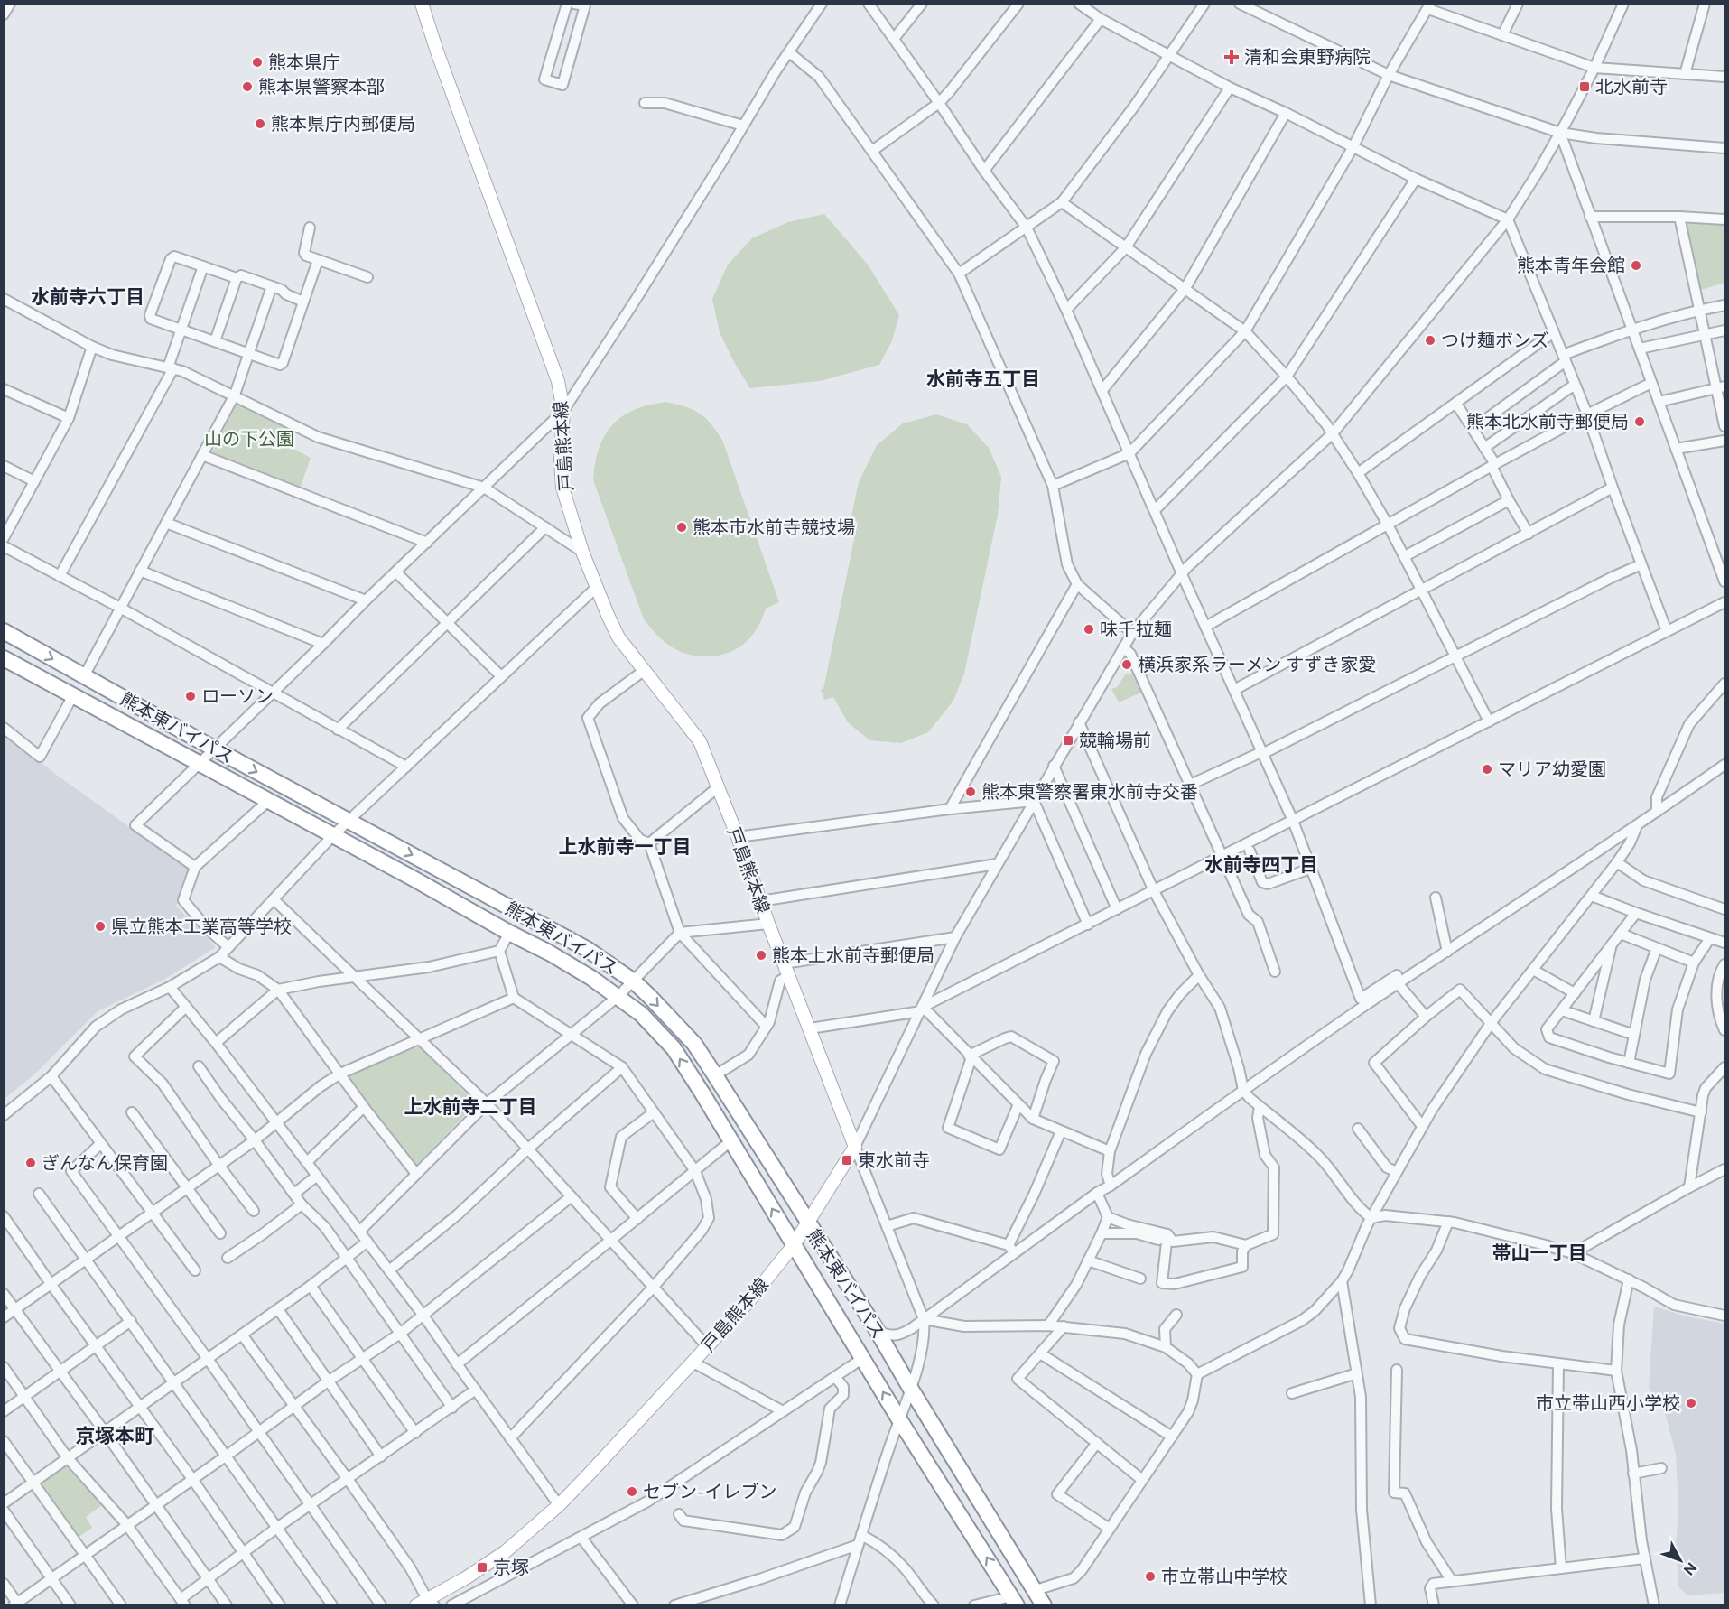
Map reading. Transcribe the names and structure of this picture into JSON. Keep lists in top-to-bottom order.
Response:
{
  "streets": {
    "highway": ["熊本東バイパス"],
    "main road": ["戸島熊本線"]
  },
  "crossings": [
    ["戸島熊本線", "熊本東バイパス"]
  ],
  "districts": [
    "水前寺六丁目",
    "水前寺五丁目",
    "上水前寺一丁目",
    "水前寺四丁目",
    "上水前寺二丁目",
    "帯山一丁目",
    "京塚本町"
  ],
  "parks": ["山の下公園"],
  "places": {
    "health": ["清和会東野病院"],
    "other": [
      "熊本県庁",
      "熊本県警察本部",
      "熊本県庁内郵便局",
      "熊本青年会館",
      "つけ麺ボンズ",
      "熊本北水前寺郵便局",
      "熊本市水前寺競技場",
      "味千拉麺",
      "横浜家系ラーメン すずき家愛",
      "ローソン",
      "マリア幼愛園",
      "熊本東警察署東水前寺交番",
      "県立熊本工業高等学校",
      "熊本上水前寺郵便局",
      "ぎんなん保育園",
      "市立帯山西小学校",
      "セブン-イレブン",
      "市立帯山中学校"
    ],
    "transit": [
      "北水前寺",
      "競輪場前",
      "東水前寺",
      "京塚"
    ]
  },
  "north": "bottom right"
}
